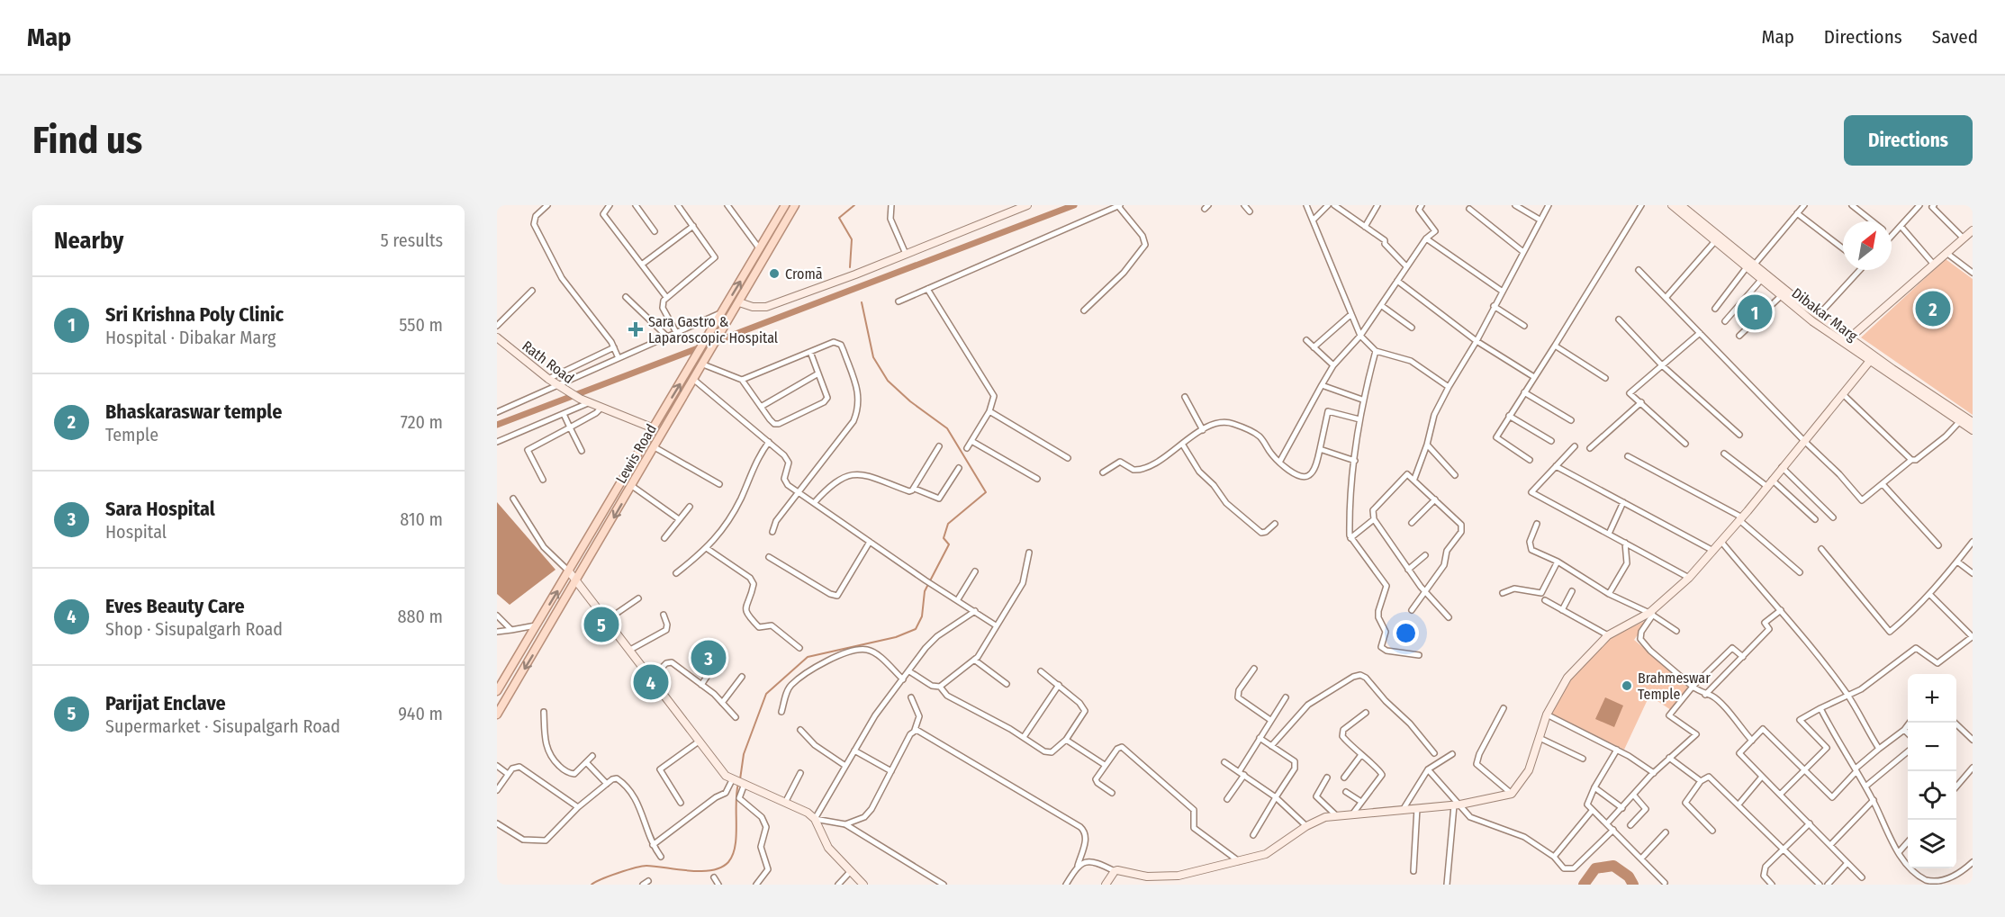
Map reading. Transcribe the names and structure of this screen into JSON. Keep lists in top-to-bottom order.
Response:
{
  "streets": {
    "main road": ["Lewis Road"],
    "street": ["Dibakar Marg", "Rath Road"]
  },
  "crossings": [
    ["Rath Road", "Lewis Road"]
  ],
  "places": {
    "other": ["Cromā", "Brahmeswar Temple"],
    "health": ["Sara Gastro & Laparoscopic Hospital"]
  },
  "north": "top right",
  "page": {
    "header": "Map",
    "nav": ["Map", "Directions", "Saved"],
    "buttons": "Directions",
    "title": "Find us",
    "heading": ["Nearby", "5 results"],
    "list": [
      {
        "mark": "1",
        "name": "Sri Krishna Poly Clinic",
        "note": "Hospital · Dibakar Marg",
        "value": "550 m"
      },
      {
        "mark": "2",
        "name": "Bhaskaraswar temple",
        "note": "Temple",
        "value": "720 m"
      },
      {
        "mark": "3",
        "name": "Sara Hospital",
        "note": "Hospital",
        "value": "810 m"
      },
      {
        "mark": "4",
        "name": "Eves Beauty Care",
        "note": "Shop · Sisupalgarh Road",
        "value": "880 m"
      },
      {
        "mark": "5",
        "name": "Parijat Enclave",
        "note": "Supermarket · Sisupalgarh Road",
        "value": "940 m"
      }
    ],
    "pins": [
      "2",
      "1",
      "5",
      "3",
      "4"
    ],
    "map_buttons": ["+", "−"]
  }
}
